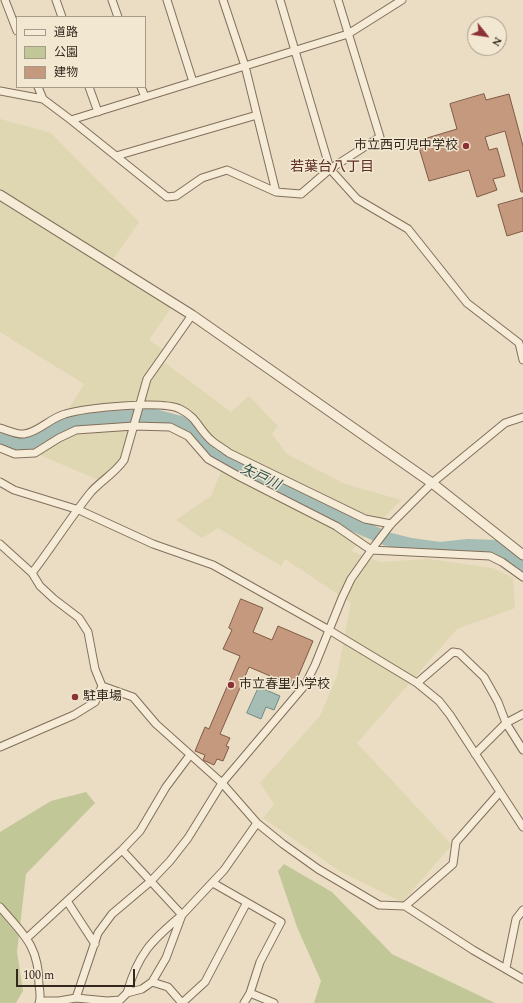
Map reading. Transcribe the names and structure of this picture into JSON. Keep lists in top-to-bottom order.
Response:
{
  "districts": ["若葉台八丁目"],
  "water": ["矢戸川"],
  "places": ["市立西可児中学校", "市立春里小学校", "駐車場"],
  "legend": ["道路", "公園", "建物"],
  "scale_bar": "100 m",
  "north": "bottom right"
}
